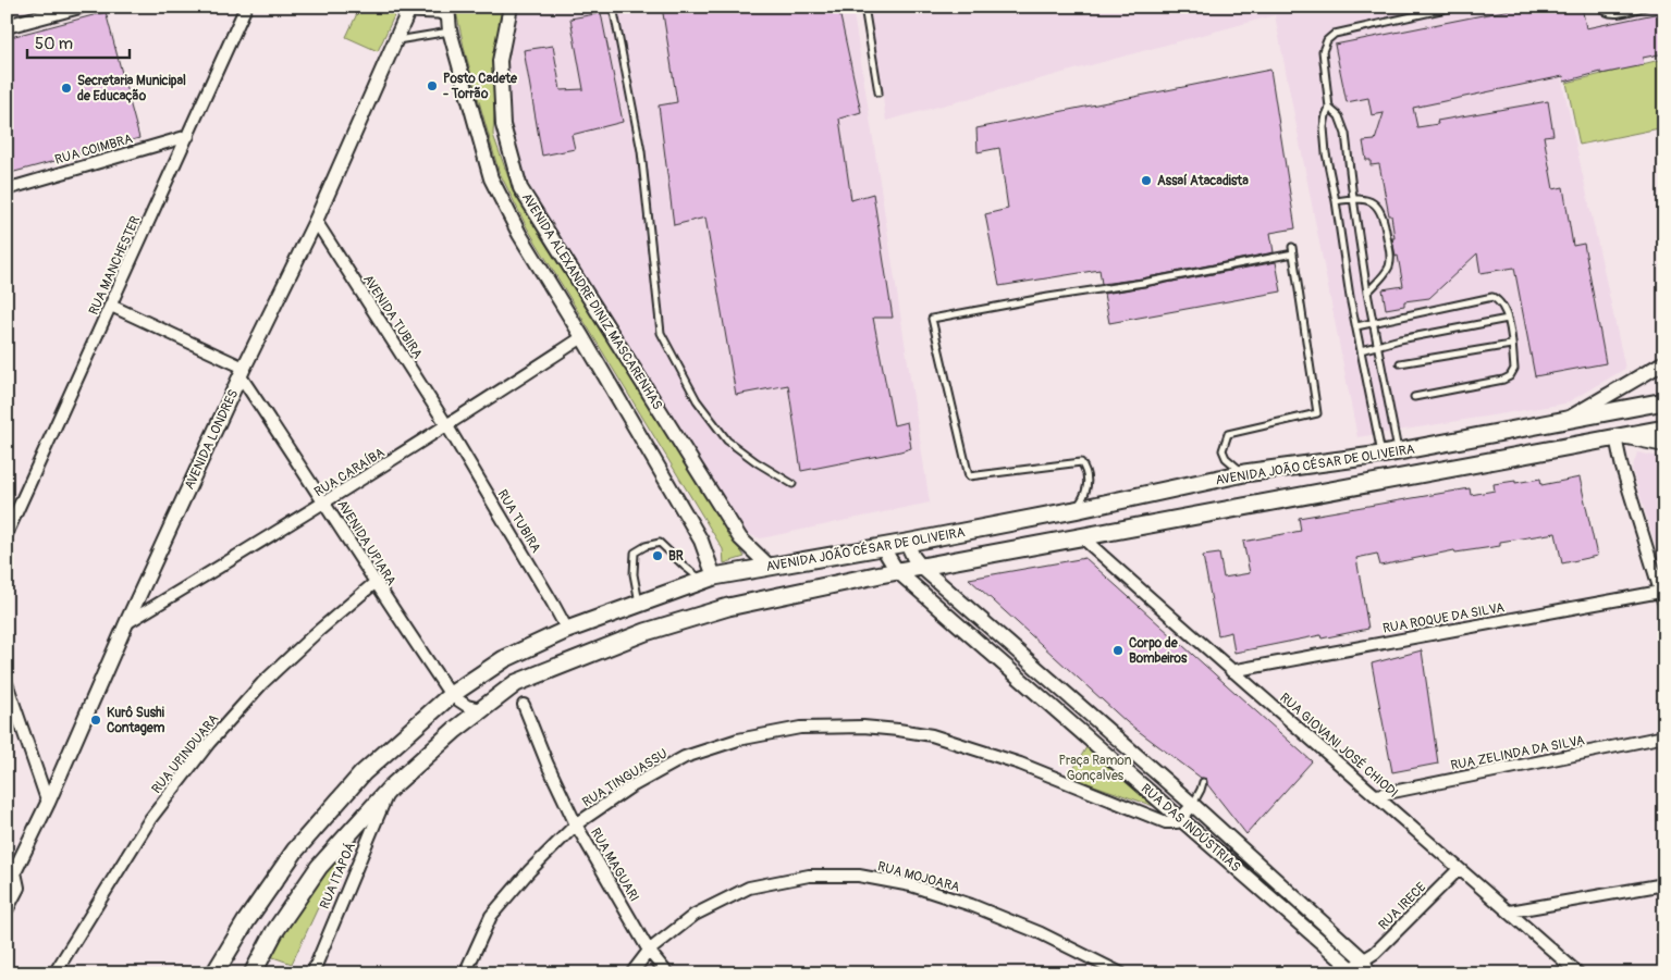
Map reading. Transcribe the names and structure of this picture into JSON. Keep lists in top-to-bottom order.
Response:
{
  "streets": {
    "main road": ["AVENIDA JOÃO CÉSAR DE OLIVEIRA"],
    "street": [
      "RUA COIMBRA",
      "RUA MANCHESTER",
      "AVENIDA ALEXANDRE DINIZ MASCARENHAS",
      "AVENIDA TUBIRA",
      "AVENIDA LONDRES",
      "RUA CARAÍBA",
      "RUA TUBIRA",
      "AVENIDA UPIARA",
      "RUA ROQUE DA SILVA",
      "RUA GIOVANI JOSÉ CHIODI",
      "RUA ZELINDA DA SILVA",
      "RUA UPINDUARA",
      "RUA TINGUASSU",
      "RUA DAS INDÚSTRIAS",
      "RUA MAGUARI",
      "RUA ITAPOÁ",
      "RUA MOJOARA",
      "RUA IRECE"
    ]
  },
  "crossings": [
    ["RUA COIMBRA", "RUA MANCHESTER"],
    ["AVENIDA ALEXANDRE DINIZ MASCARENHAS", "AVENIDA JOÃO CÉSAR DE OLIVEIRA"],
    ["AVENIDA ALEXANDRE DINIZ MASCARENHAS", "RUA CARAÍBA"],
    ["AVENIDA TUBIRA", "AVENIDA LONDRES"],
    ["AVENIDA TUBIRA", "RUA CARAÍBA"],
    ["AVENIDA TUBIRA", "RUA TUBIRA"],
    ["AVENIDA LONDRES", "RUA CARAÍBA"],
    ["AVENIDA LONDRES", "AVENIDA UPIARA"],
    ["AVENIDA JOÃO CÉSAR DE OLIVEIRA", "RUA TUBIRA"],
    ["AVENIDA JOÃO CÉSAR DE OLIVEIRA", "AVENIDA UPIARA"],
    ["AVENIDA JOÃO CÉSAR DE OLIVEIRA", "RUA GIOVANI JOSÉ CHIODI"],
    ["AVENIDA JOÃO CÉSAR DE OLIVEIRA", "RUA DAS INDÚSTRIAS"],
    ["AVENIDA JOÃO CÉSAR DE OLIVEIRA", "RUA ITAPOÁ"],
    ["RUA CARAÍBA", "RUA TUBIRA"],
    ["RUA CARAÍBA", "AVENIDA UPIARA"],
    ["AVENIDA UPIARA", "RUA UPINDUARA"],
    ["RUA ROQUE DA SILVA", "RUA GIOVANI JOSÉ CHIODI"],
    ["RUA GIOVANI JOSÉ CHIODI", "RUA ZELINDA DA SILVA"],
    ["RUA GIOVANI JOSÉ CHIODI", "RUA IRECE"],
    ["RUA TINGUASSU", "RUA DAS INDÚSTRIAS"],
    ["RUA TINGUASSU", "RUA MAGUARI"],
    ["RUA DAS INDÚSTRIAS", "RUA IRECE"],
    ["RUA MAGUARI", "RUA MOJOARA"]
  ],
  "parks": ["Praça Ramon Gonçalves"],
  "places": [
    "Posto Cadete - Torrão",
    "Secretaria Municipal de Educação",
    "Assaí Atacadista",
    "BR",
    "Corpo de Bombeiros",
    "Kurô Sushi Contagem"
  ],
  "scale_bar": "50 m"
}
